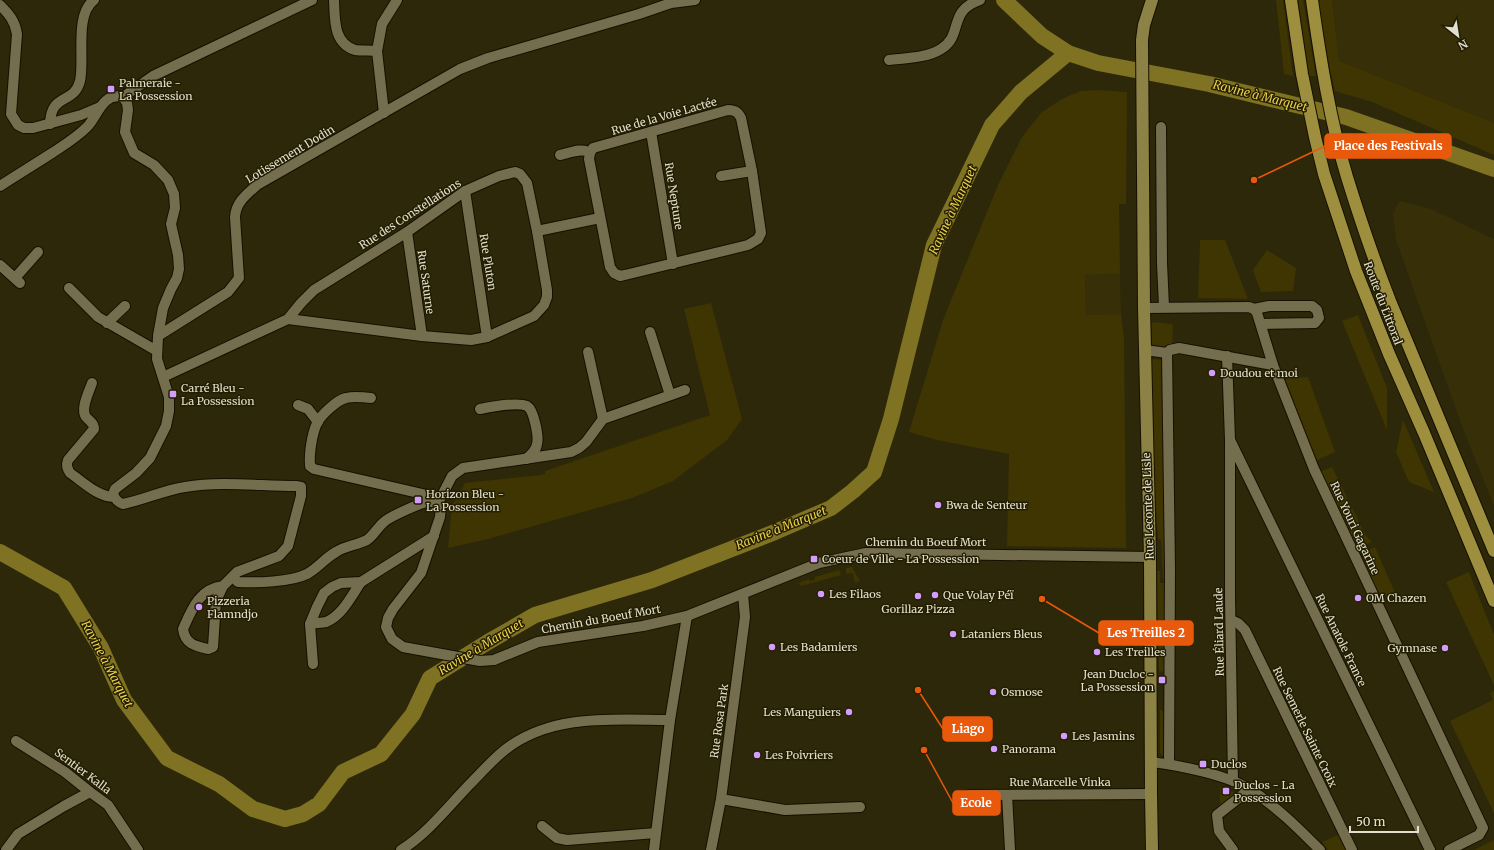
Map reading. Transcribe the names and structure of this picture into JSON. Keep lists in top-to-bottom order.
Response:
{
  "streets": {
    "highway": ["Route du Littoral"],
    "main road": ["Rue Leconte de Lisle"],
    "street": [
      "Rue de la Voie Lactée",
      "Lotissement Dodin",
      "Rue Neptune",
      "Rue des Constellations",
      "Rue Pluton",
      "Rue Saturne",
      "Rue Youri Gagarine",
      "Chemin du Boeuf Mort",
      "Rue Éliard Laude",
      "Rue Anatole France",
      "Rue Rosa Park",
      "Rue Semerle Sainte Croix",
      "Sentier Kalla",
      "Rue Marcelle Vinka"
    ]
  },
  "crossings": [
    ["Rue de la Voie Lactée", "Rue Neptune"],
    ["Rue des Constellations", "Rue Pluton"],
    ["Rue des Constellations", "Rue Saturne"],
    ["Rue Leconte de Lisle", "Chemin du Boeuf Mort"],
    ["Rue Leconte de Lisle", "Rue Marcelle Vinka"],
    ["Chemin du Boeuf Mort", "Rue Rosa Park"],
    ["Rue Éliard Laude", "Rue Anatole France"],
    ["Rue Éliard Laude", "Rue Semerle Sainte Croix"]
  ],
  "water": ["Ravine à Marquet"],
  "places": {
    "transit": [
      "Palmeraie - La Possession",
      "Carré Bleu - La Possession",
      "Horizon Bleu - La Possession",
      "Coeur de Ville - La Possession",
      "Jean Ducloc - La Possession",
      "Duclos",
      "Duclos - La Possession"
    ],
    "other": [
      "Place des Festivals",
      "Doudou et moi",
      "Bwa de Senteur",
      "Les Filaos",
      "Que Volay Péï",
      "Gorillaz Pizza",
      "OM Chazen",
      "Les Treilles 2",
      "Pizzeria Flamndjo",
      "Lataniers Bleus",
      "Les Badamiers",
      "Gymnase",
      "Les Treilles",
      "Liago",
      "Osmose",
      "Les Manguiers",
      "Les Jasmins",
      "Panorama",
      "Ecole",
      "Les Poivriers"
    ]
  },
  "scale_bar": "50 m",
  "north": "bottom right"
}
